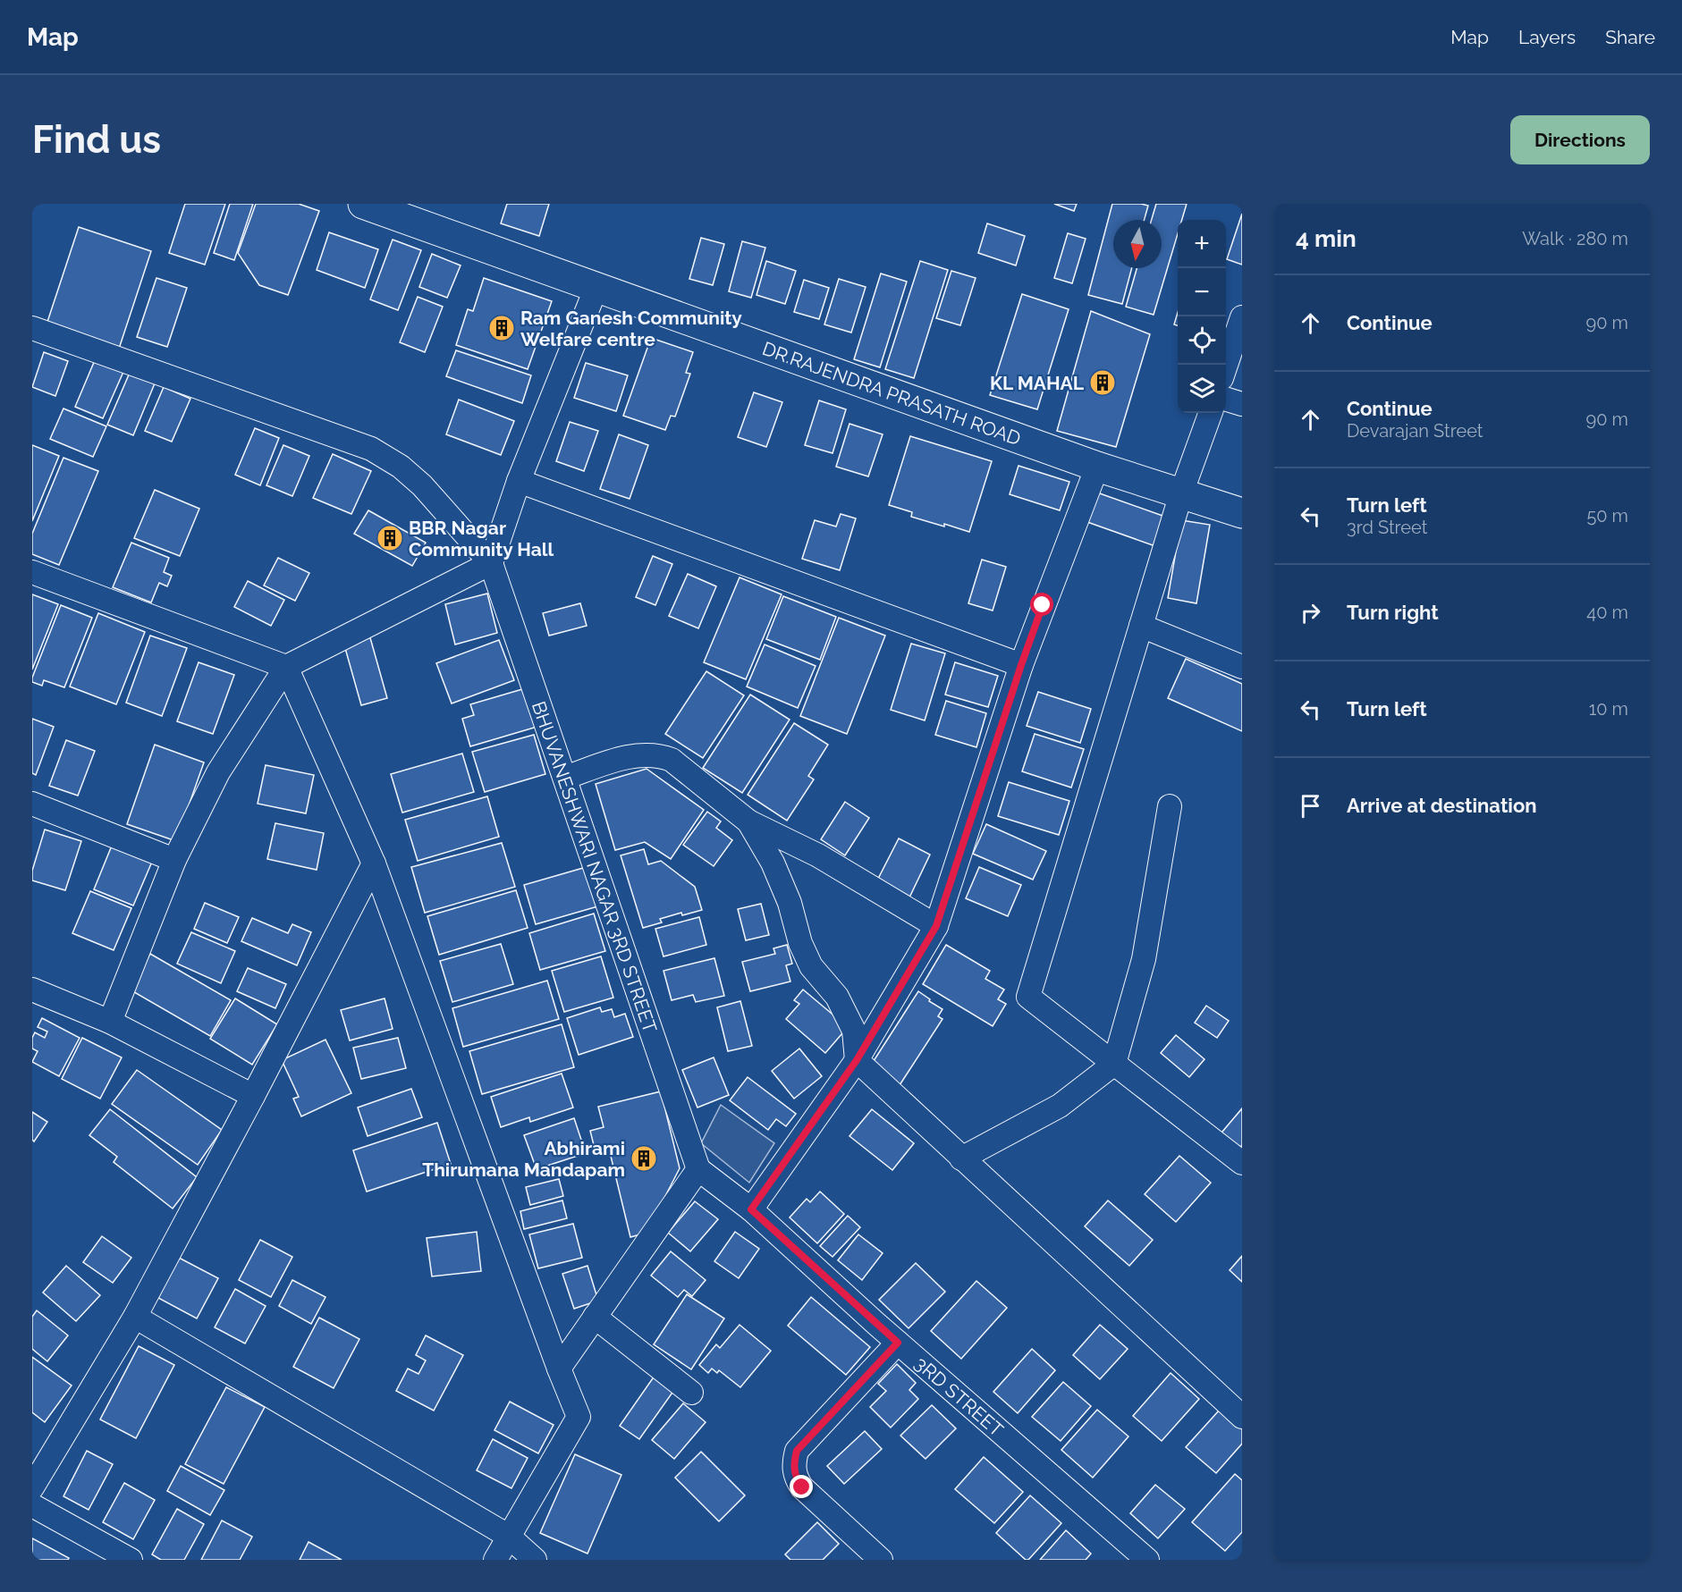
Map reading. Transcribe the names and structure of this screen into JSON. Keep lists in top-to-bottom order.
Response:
{
  "streets": {
    "street": ["DR.RAJENDRA PRASATH ROAD", "BHUVANESHWARI NAGAR 3RD STREET", "3RD STREET"]
  },
  "crossings": [
    ["BHUVANESHWARI NAGAR 3RD STREET", "3RD STREET"]
  ],
  "places": {
    "building": [
      "Ram Ganesh Community Welfare centre",
      "KL MAHAL",
      "BBR Nagar Community Hall",
      "Abhirami Thirumana Mandapam"
    ]
  },
  "north": "bottom",
  "page": {
    "header": "Map",
    "nav": ["Map", "Layers", "Share"],
    "buttons": "Directions",
    "title": "Find us",
    "heading": ["4 min", "Walk · 280 m"],
    "map_buttons": ["+", "−"],
    "list": [
      ["Continue", "90 m"],
      ["Continue", "Devarajan Street", "90 m"],
      ["Turn left", "3rd Street", "50 m"],
      ["Turn right", "40 m"],
      ["Turn left", "10 m"],
      "Arrive at destination"
    ]
  }
}
